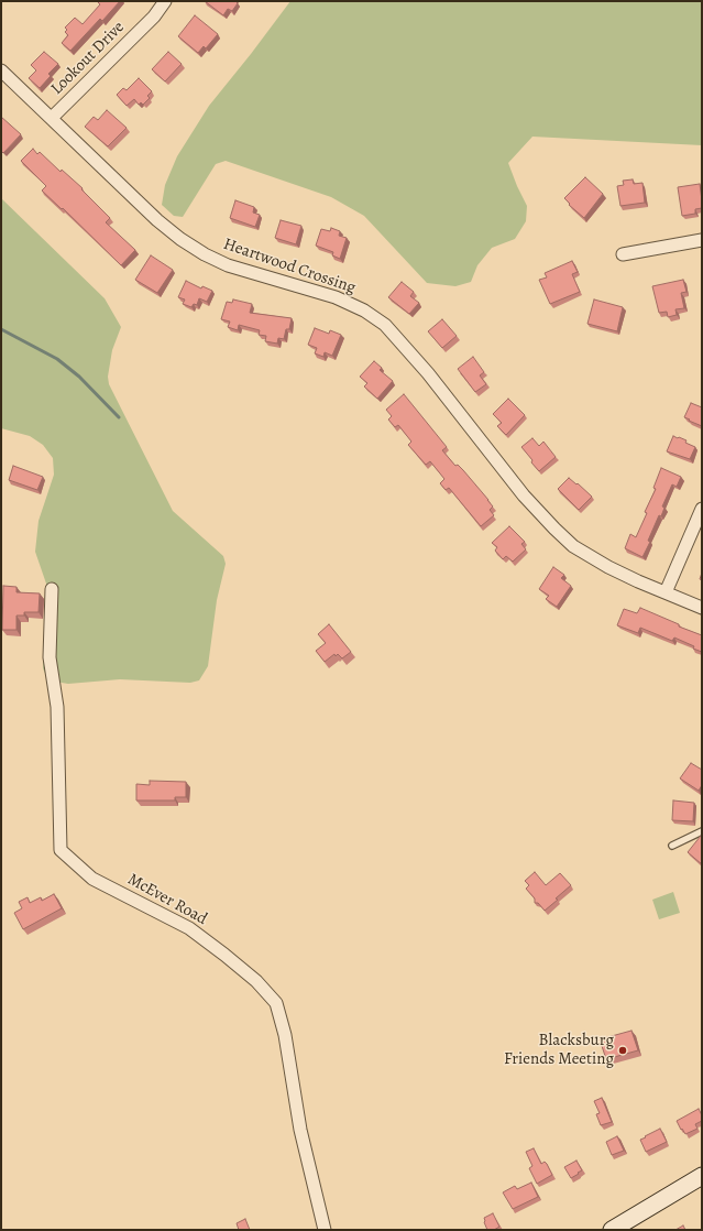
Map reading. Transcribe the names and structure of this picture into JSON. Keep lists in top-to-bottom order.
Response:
{
  "streets": {
    "street": ["Lookout Drive", "Heartwood Crossing", "McEver Road"]
  },
  "crossings": [
    ["Lookout Drive", "Heartwood Crossing"]
  ],
  "places": ["Blacksburg Friends Meeting"]
}
